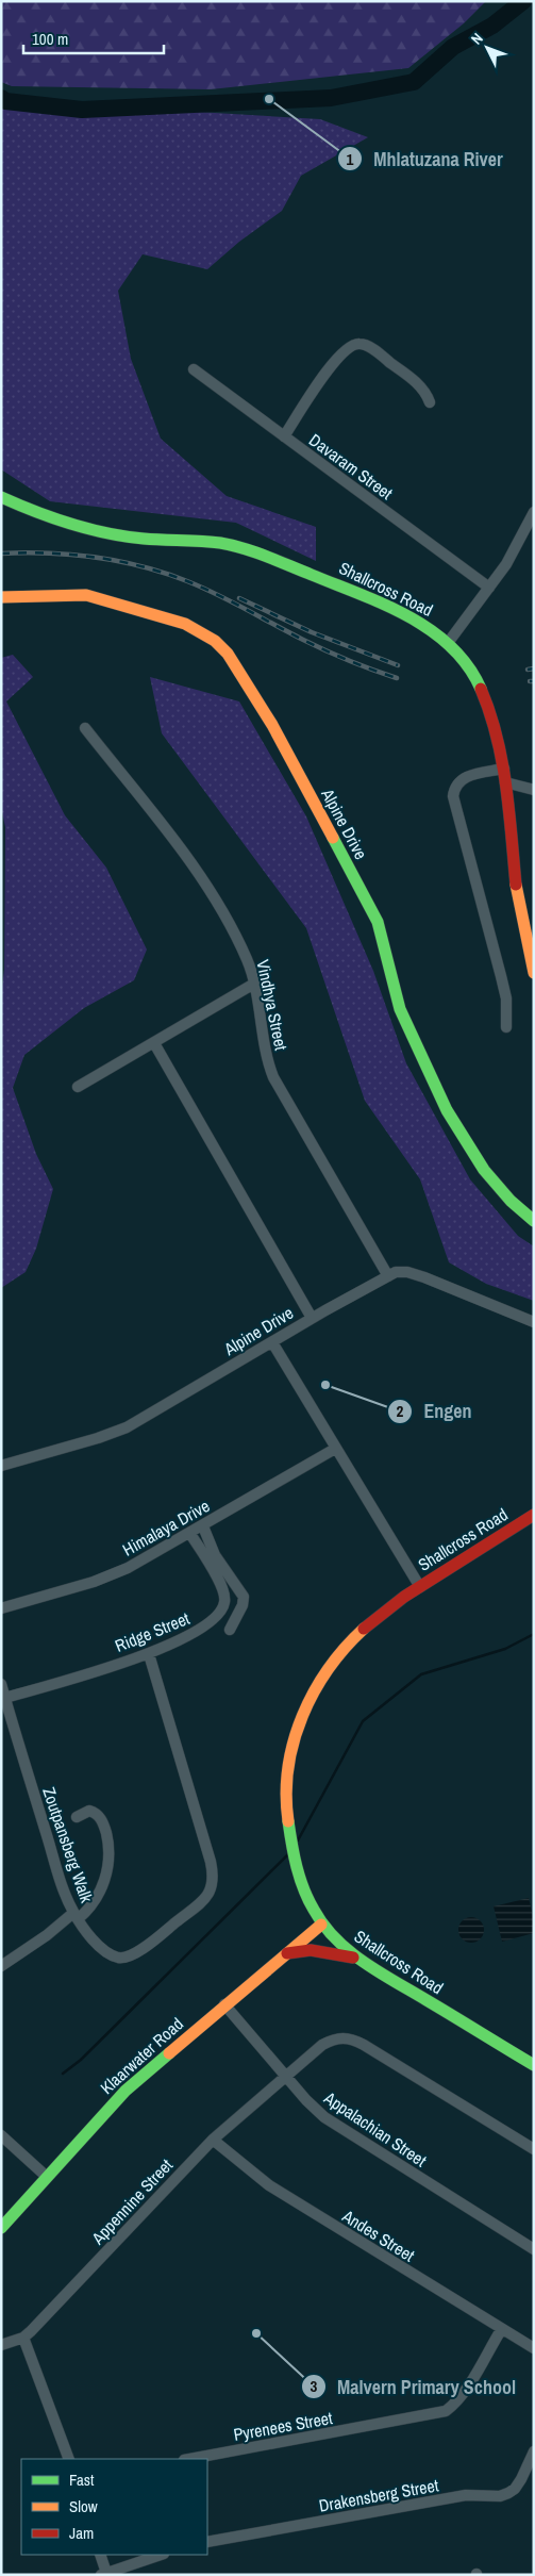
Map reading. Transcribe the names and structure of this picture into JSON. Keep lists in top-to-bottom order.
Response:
{
  "streets": {
    "street": [
      "Davaram Street",
      "Shallcross Road",
      "Alpine Drive",
      "Vindhya Street",
      "Himalaya Drive",
      "Ridge Street",
      "Zoutpansberg Walk",
      "Klaarwater Road",
      "Appalachian Street",
      "Appennine Street",
      "Andes Street",
      "Pyrenees Street",
      "Drakensberg Street"
    ]
  },
  "crossings": [
    ["Shallcross Road", "Klaarwater Road"],
    ["Alpine Drive", "Vindhya Street"],
    ["Himalaya Drive", "Ridge Street"],
    ["Ridge Street", "Zoutpansberg Walk"],
    ["Klaarwater Road", "Appalachian Street"],
    ["Appalachian Street", "Appennine Street"],
    ["Appennine Street", "Andes Street"],
    ["Andes Street", "Pyrenees Street"]
  ],
  "places": ["Mhlatuzana River", "Engen", "Malvern Primary School"],
  "legend": ["Fast", "Slow", "Jam"],
  "scale_bar": "100 m",
  "north": "top left"
}
